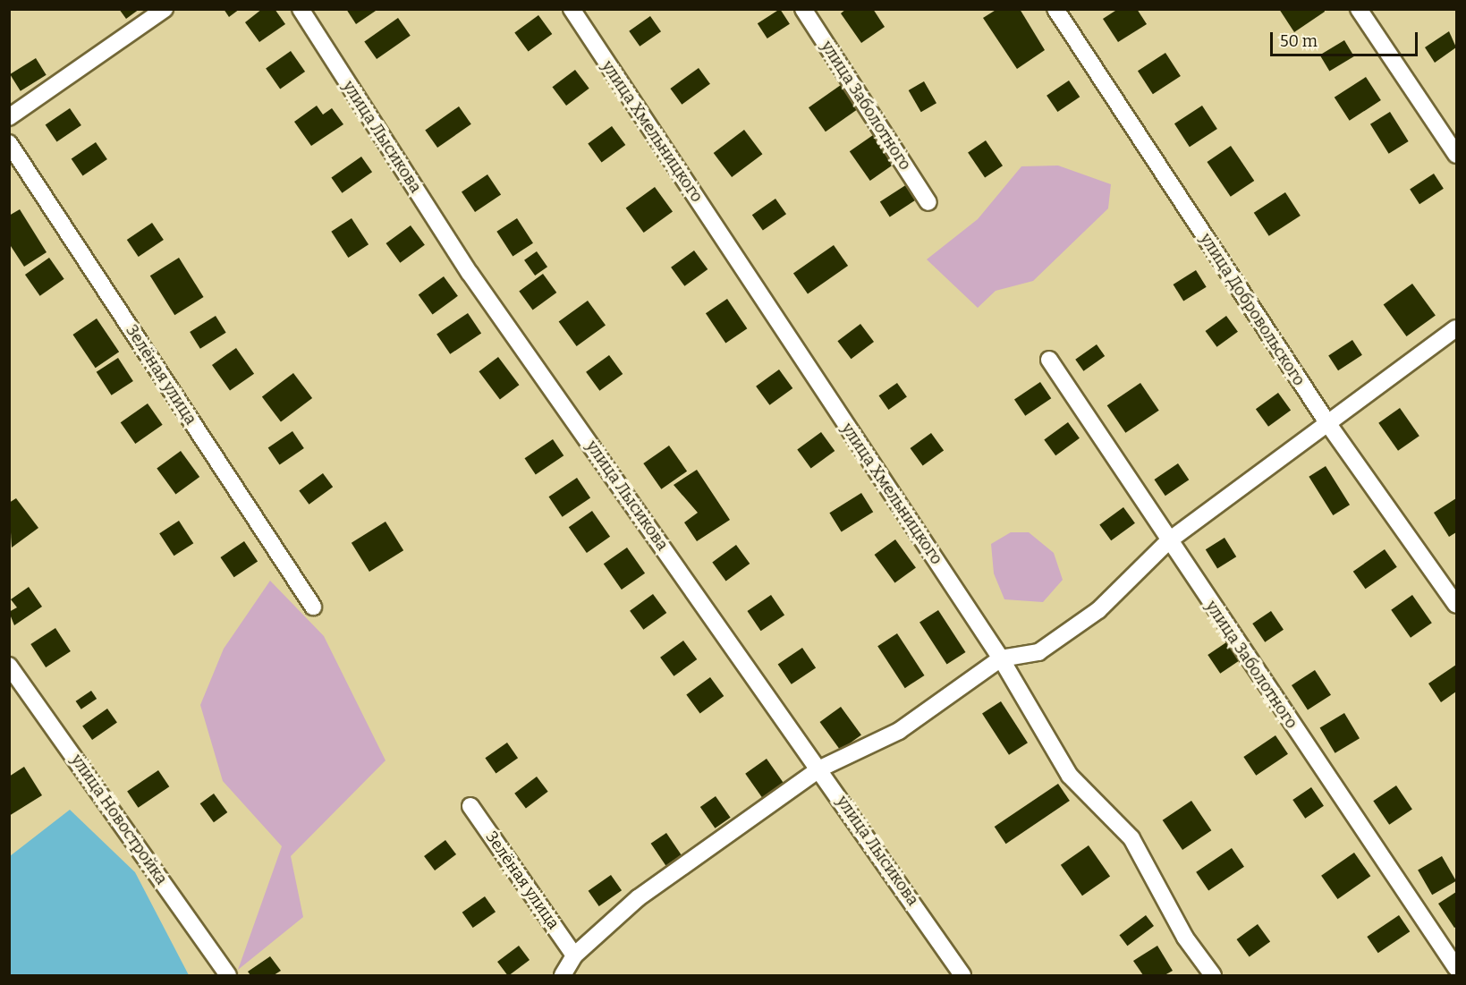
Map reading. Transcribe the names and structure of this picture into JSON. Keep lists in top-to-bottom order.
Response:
{
  "streets": {
    "street": [
      "улица Заболотного",
      "улица Хмельницкого",
      "улица Лысикова",
      "улица Добровольского",
      "Зелёная улица",
      "улица Новостройка"
    ]
  },
  "scale_bar": "50 m"
}
